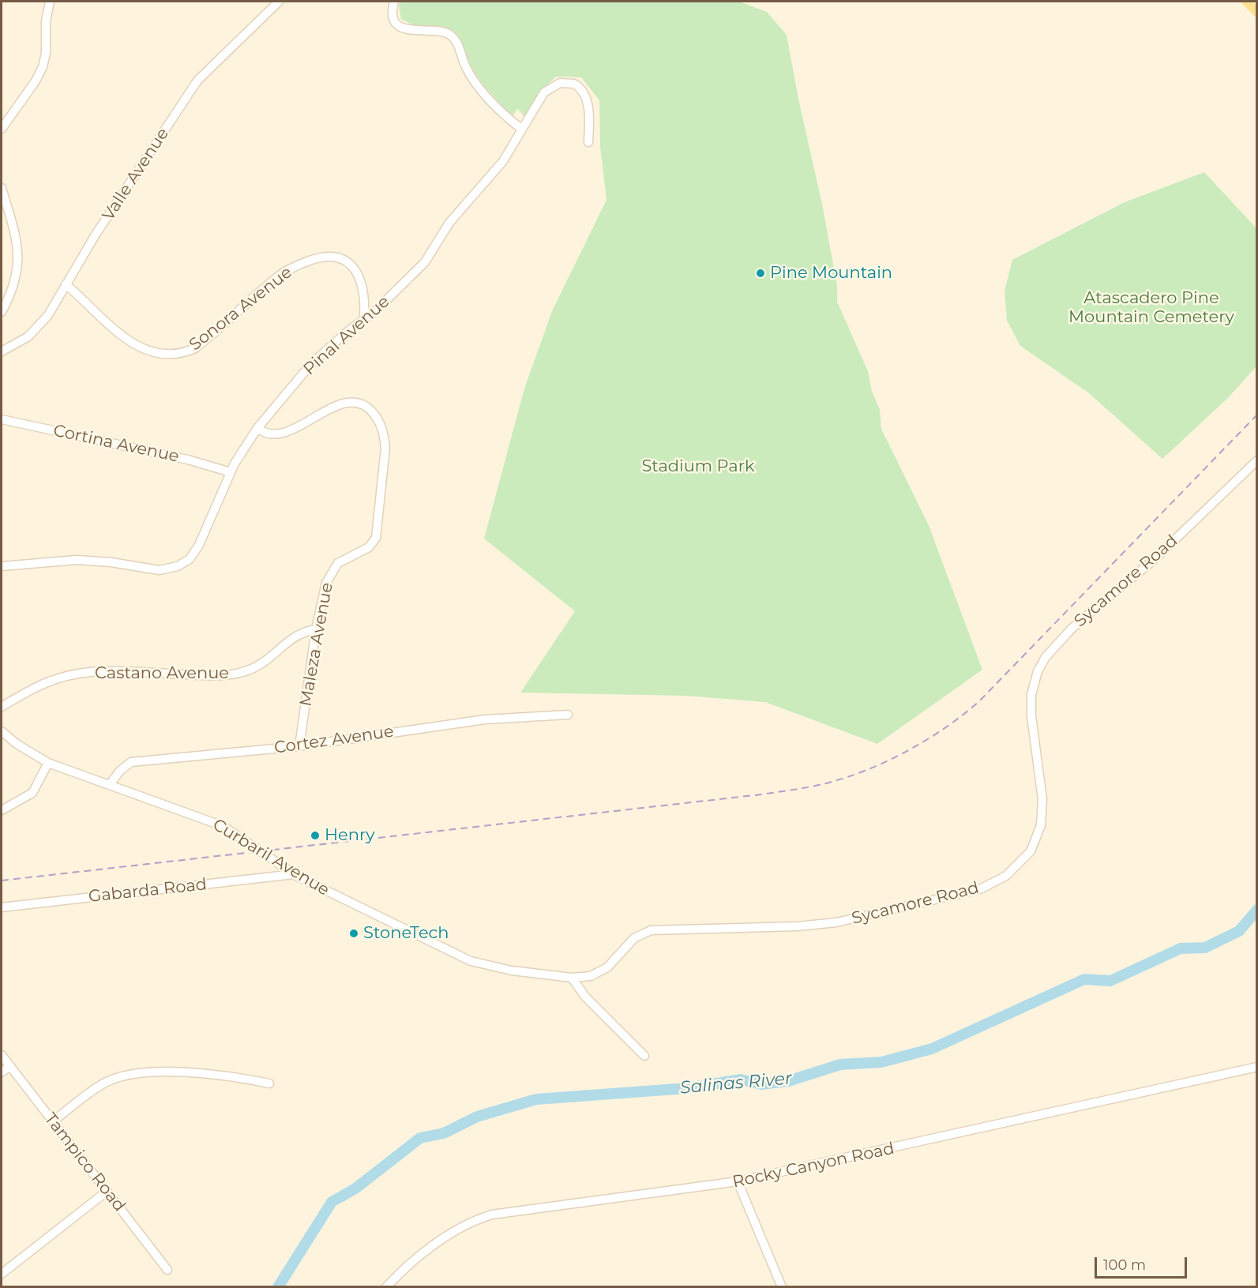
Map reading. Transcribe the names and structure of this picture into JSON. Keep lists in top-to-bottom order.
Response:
{
  "streets": {
    "street": [
      "Valle Avenue",
      "Sonora Avenue",
      "Pinal Avenue",
      "Cortina Avenue",
      "Sycamore Road",
      "Maleza Avenue",
      "Castano Avenue",
      "Cortez Avenue",
      "Curbaril Avenue",
      "Gabarda Road",
      "Tampico Road",
      "Rocky Canyon Road"
    ]
  },
  "crossings": [
    ["Valle Avenue", "Sonora Avenue"],
    ["Sonora Avenue", "Pinal Avenue"],
    ["Pinal Avenue", "Cortina Avenue"],
    ["Pinal Avenue", "Maleza Avenue"],
    ["Sycamore Road", "Curbaril Avenue"],
    ["Maleza Avenue", "Castano Avenue"],
    ["Maleza Avenue", "Cortez Avenue"],
    ["Cortez Avenue", "Curbaril Avenue"],
    ["Curbaril Avenue", "Gabarda Road"]
  ],
  "water": ["Salinas River"],
  "parks": ["Atascadero Pine Mountain Cemetery", "Stadium Park"],
  "places": ["Pine Mountain", "Henry", "StoneTech"],
  "scale_bar": "100 m"
}
